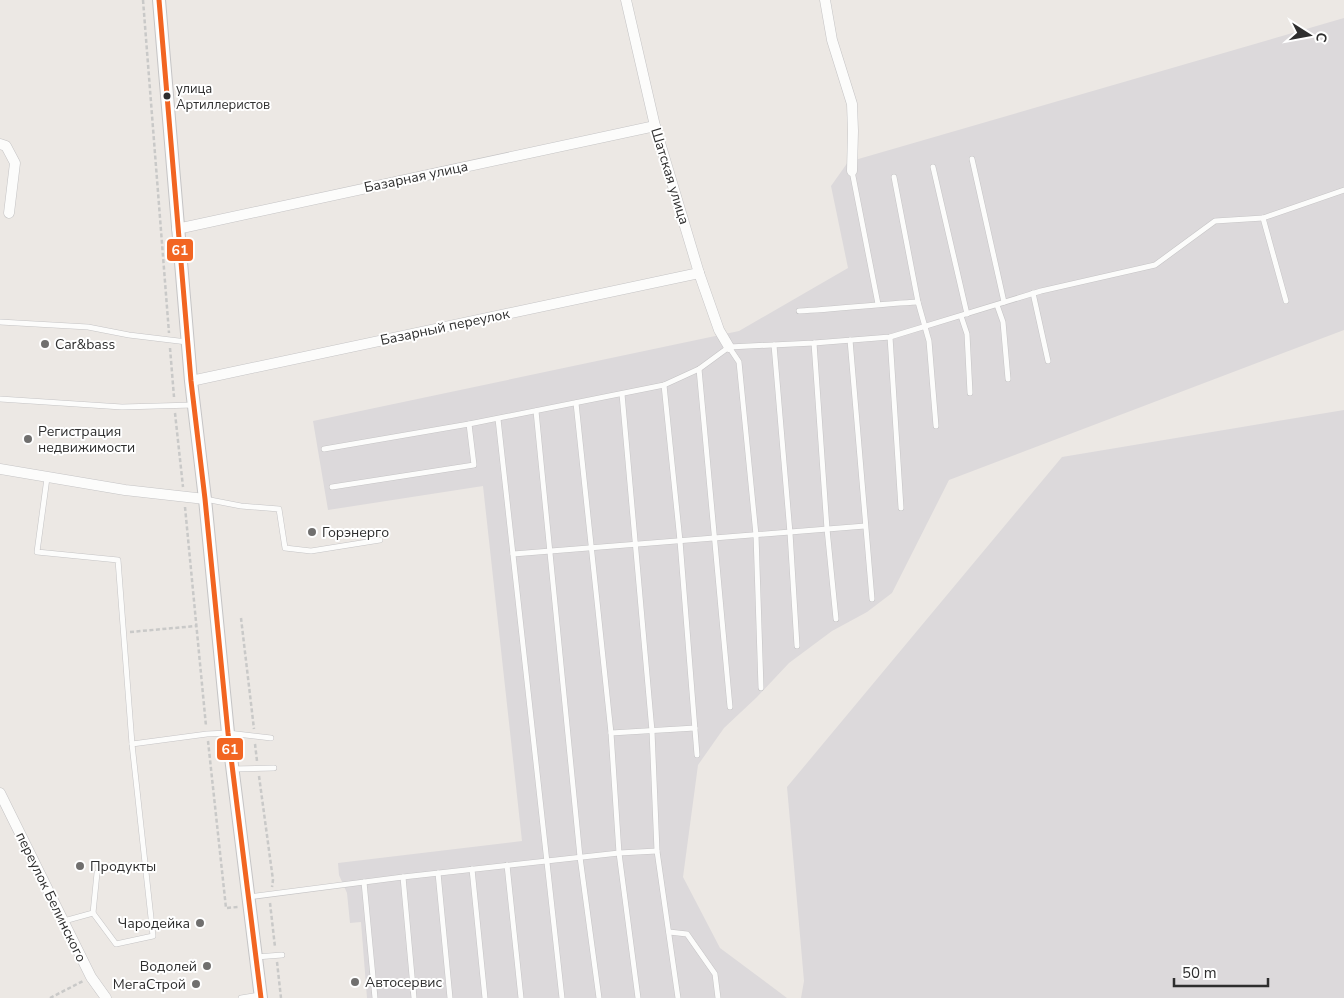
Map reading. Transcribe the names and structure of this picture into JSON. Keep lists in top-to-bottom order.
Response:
{
  "streets": {
    "street": [
      "Шатская улица",
      "Базарная улица",
      "Базарный переулок",
      "переулок Белинского"
    ]
  },
  "crossings": [
    ["Шатская улица", "Базарная улица"],
    ["Шатская улица", "Базарный переулок"]
  ],
  "places": [
    "улица Артиллеристов",
    "Car&bass",
    "Регистрация недвижимости",
    "Горэнерго",
    "Продукты",
    "Чародейка",
    "Водолей",
    "Автосервис",
    "МегаСтрой"
  ],
  "lines": ["transit line 61"],
  "scale_bar": "50 m",
  "north": "right"
}
